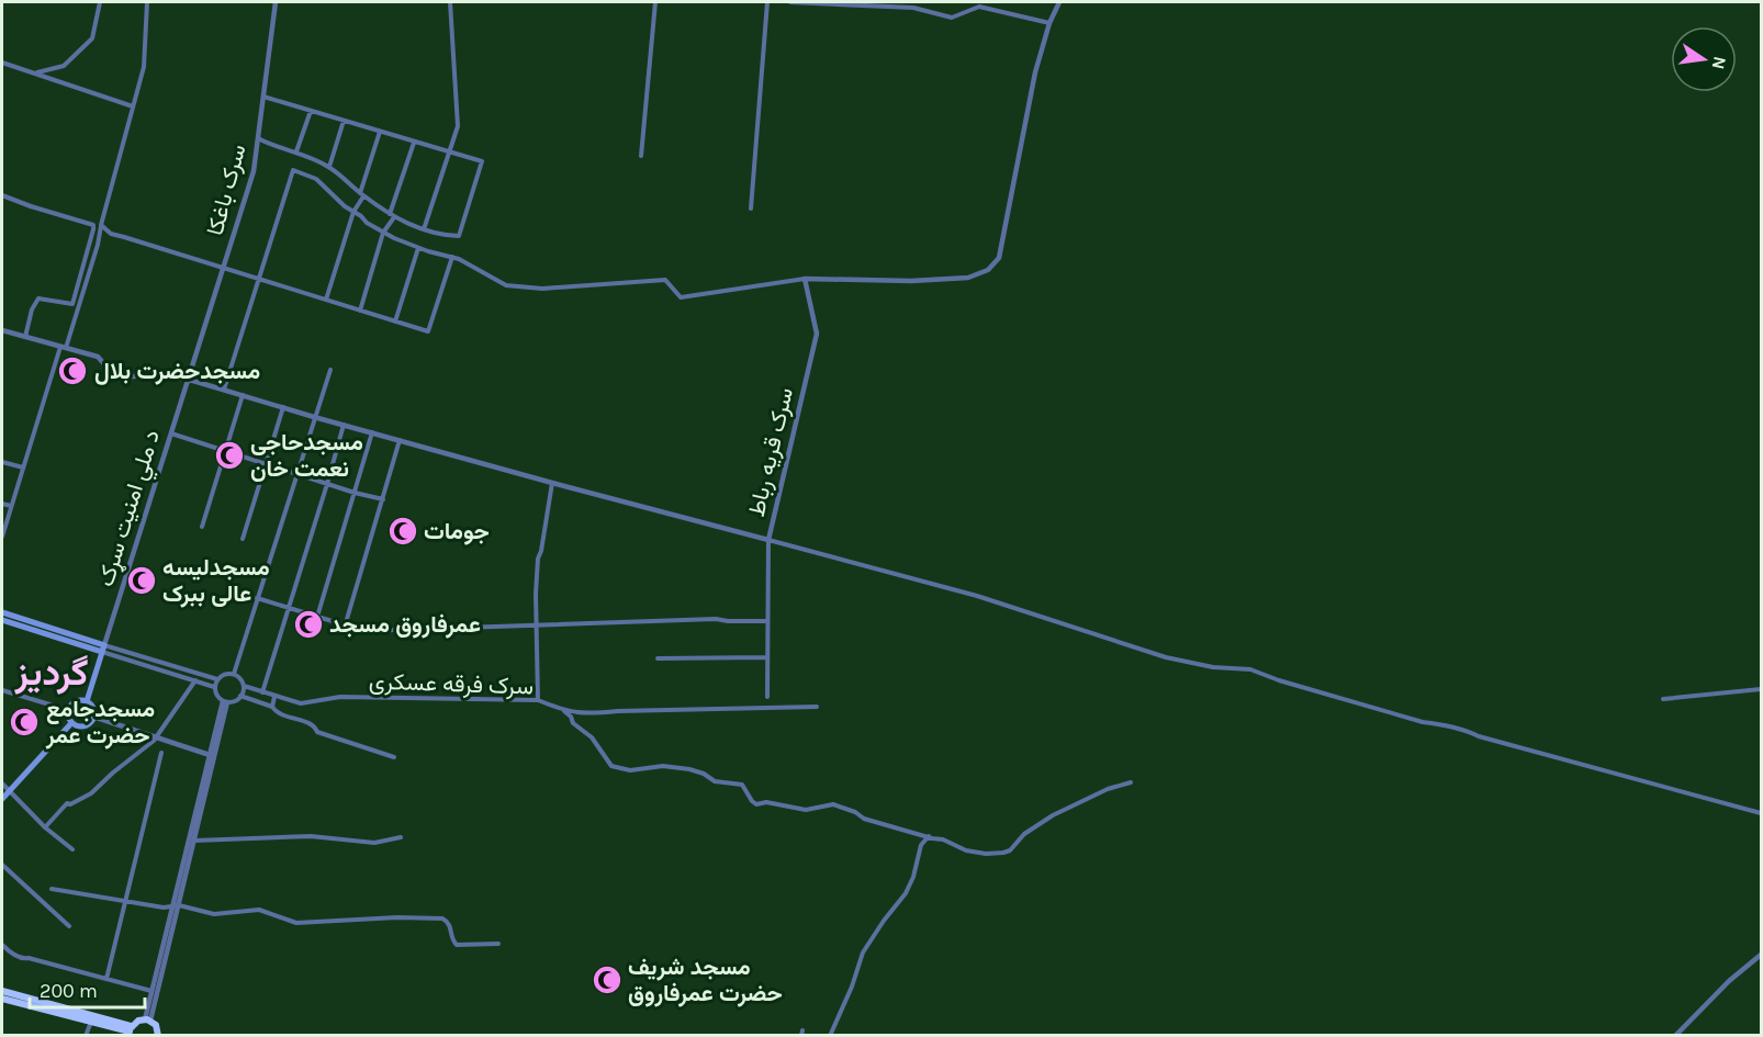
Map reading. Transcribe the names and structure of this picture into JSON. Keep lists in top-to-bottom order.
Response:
{
  "streets": {
    "street": [
      "سرک باغکا",
      "سرک قریه رباط",
      "د ملي امنیت سړک",
      "سرک فرقه عسکری"
    ]
  },
  "crossings": [
    ["سرک باغکا", "سرک قریه رباط"],
    ["سرک باغکا", "د ملي امنیت سړک"],
    ["سرک قریه رباط", "د ملي امنیت سړک"]
  ],
  "districts": ["گردیز"],
  "places": {
    "mosque": [
      "مسجدحضرت بلال",
      "مسجدحاجی نعمت خان",
      "جومات",
      "مسجدلیسه عالی ببرک",
      "عمرفاروق مسجد",
      "مسجدجامع حضرت عمر",
      "مسجد شریف حضرت عمرفاروق"
    ]
  },
  "scale_bar": "200 m",
  "north": "right"
}
